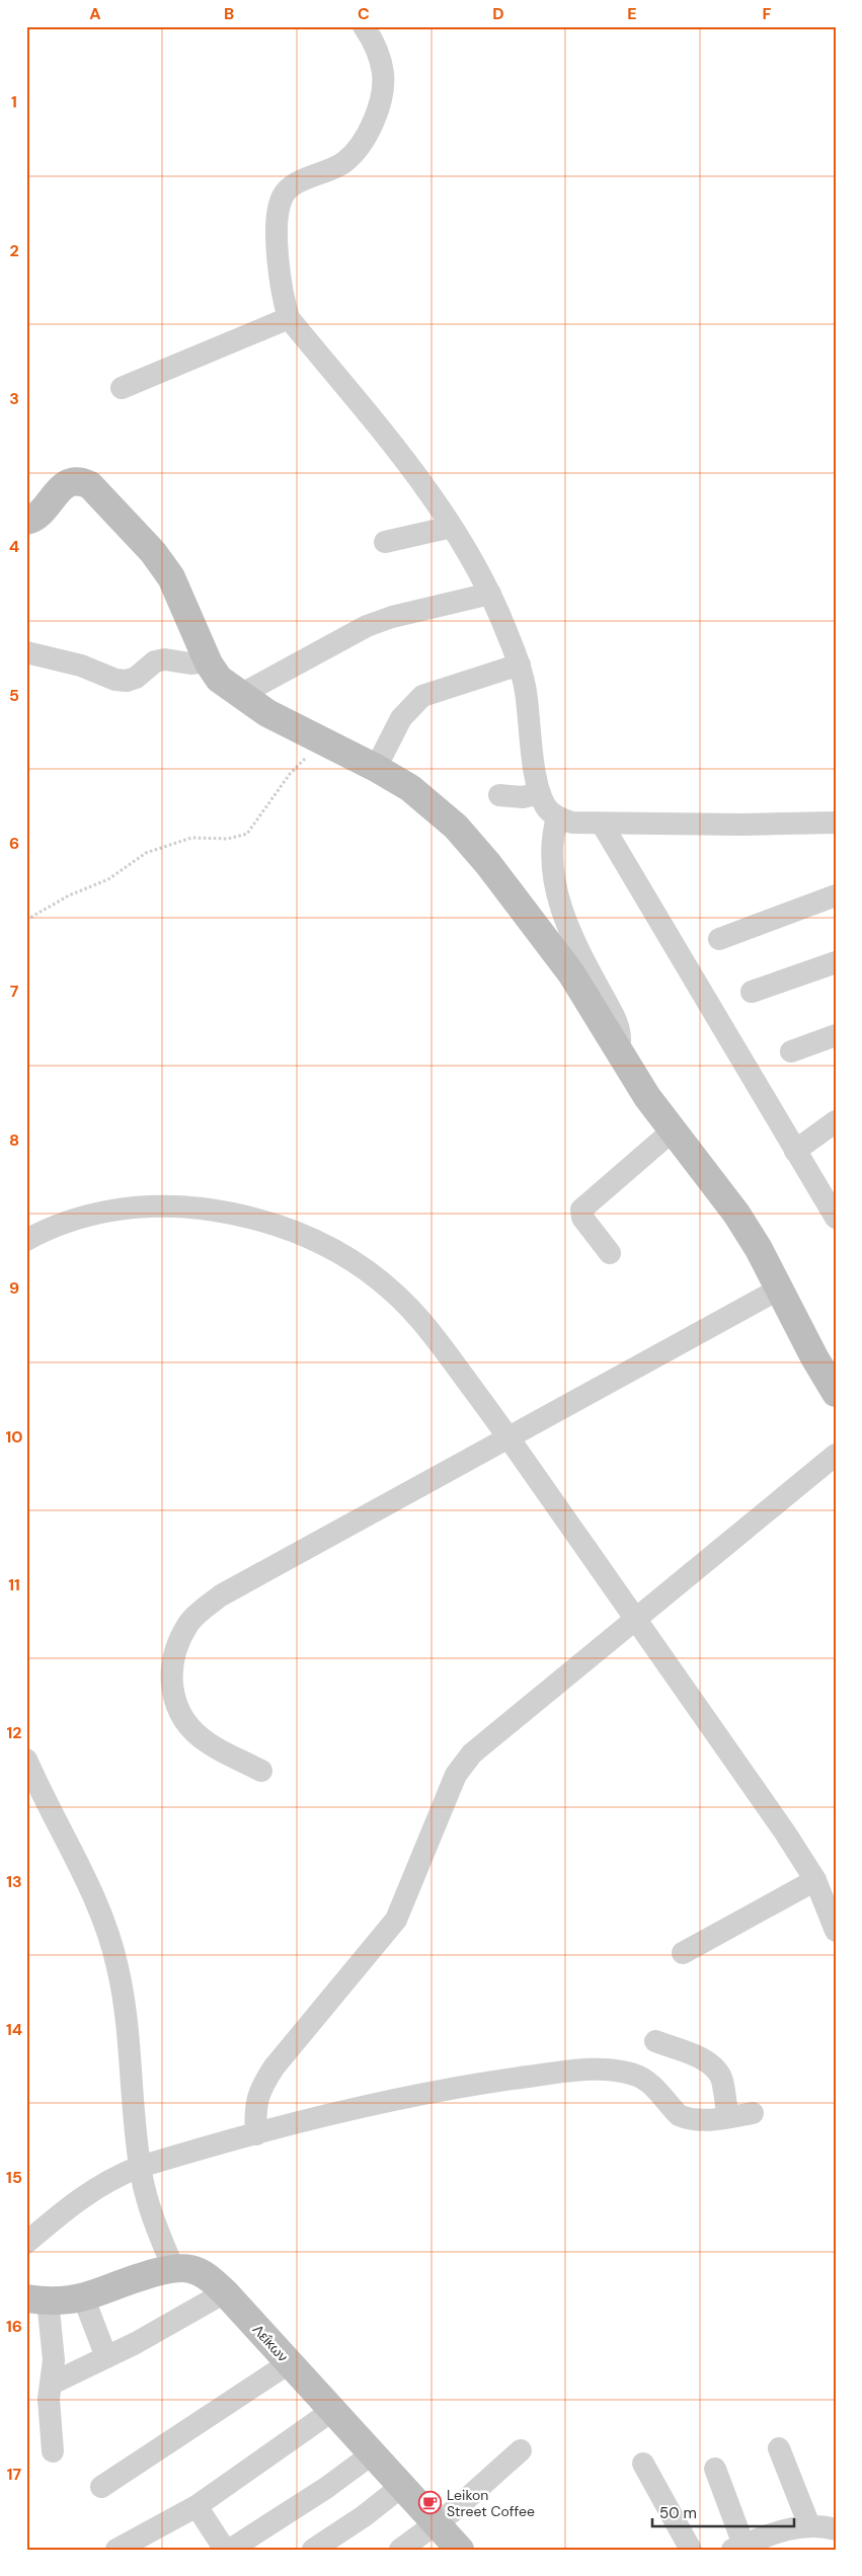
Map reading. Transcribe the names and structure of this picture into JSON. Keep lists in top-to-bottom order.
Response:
{
  "streets": {
    "street": ["Λεΐκων"]
  },
  "places": {
    "cafe": ["Leikon Street Coffee"]
  },
  "scale_bar": "50 m",
  "grid": {
    "columns": [
      "A",
      "B",
      "C",
      "D",
      "E",
      "F"
    ],
    "rows": [
      "1",
      "2",
      "3",
      "4",
      "5",
      "6",
      "7",
      "8",
      "9",
      "10",
      "11",
      "12",
      "13",
      "14",
      "15",
      "16",
      "17"
    ]
  }
}
